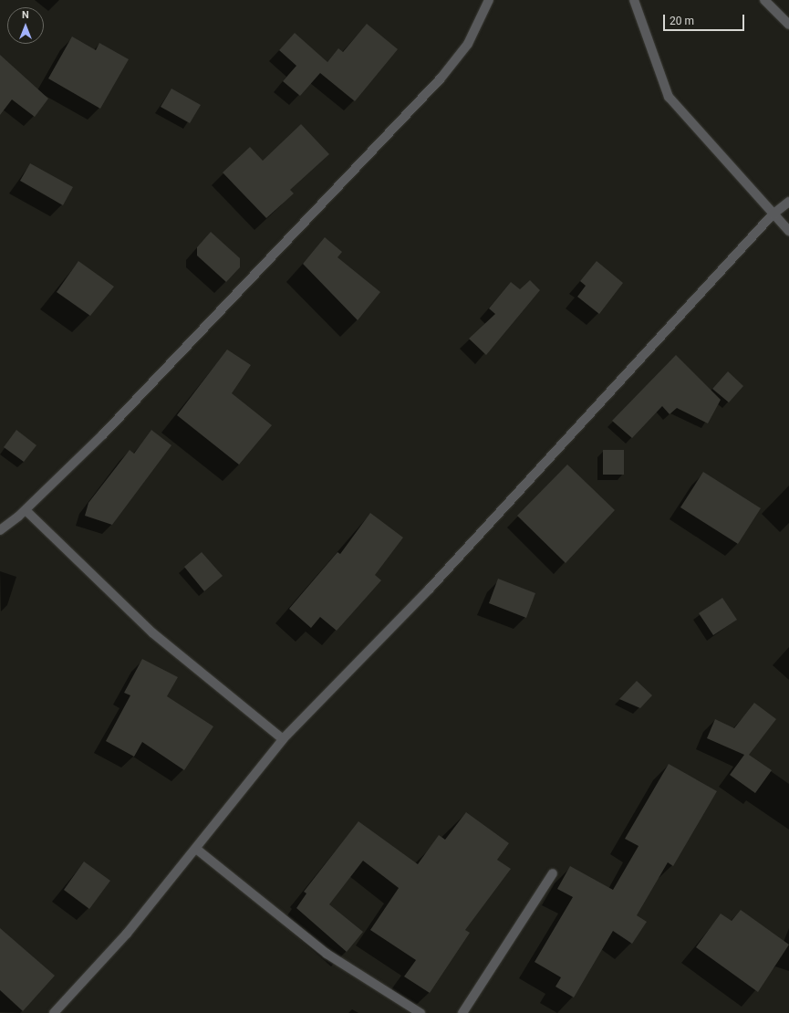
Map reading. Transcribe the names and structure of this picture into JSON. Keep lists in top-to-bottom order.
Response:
{
  "scale_bar": "20 m",
  "north": "top"
}
